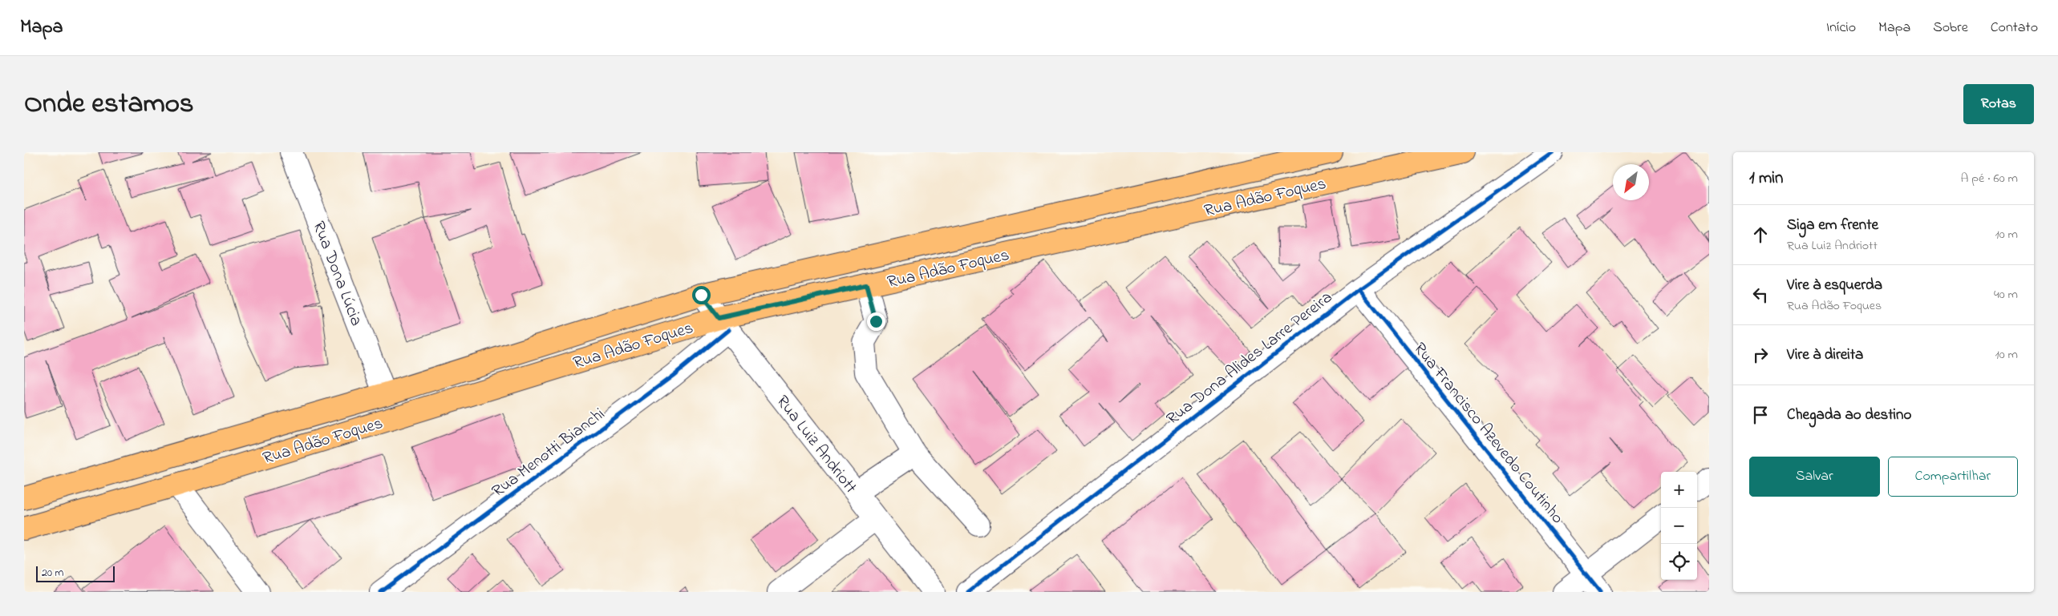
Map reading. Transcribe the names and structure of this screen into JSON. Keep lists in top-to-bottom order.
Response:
{
  "streets": {
    "main road": ["Rua Adão Foques"],
    "street": [
      "Rua Dona Lúcia",
      "Rua Dona Alides Larre Pereira",
      "Rua Francisco Azevedo Coutinho",
      "Rua Luiz Andriott",
      "Rua Menotti Bianchi"
    ]
  },
  "crossings": [
    ["Rua Adão Foques", "Rua Dona Lúcia"],
    ["Rua Adão Foques", "Rua Luiz Andriott"],
    ["Rua Adão Foques", "Rua Menotti Bianchi"],
    ["Rua Dona Alides Larre Pereira", "Rua Francisco Azevedo Coutinho"],
    ["Rua Luiz Andriott", "Rua Menotti Bianchi"]
  ],
  "scale_bar": "20 m",
  "north": "bottom left",
  "page": {
    "header": "Mapa",
    "nav": [
      "Início",
      "Mapa",
      "Sobre",
      "Contato"
    ],
    "title": "Onde estamos",
    "buttons": [
      "Rotas",
      ["Salvar", "Compartilhar"]
    ],
    "heading": ["1 min", "A pé · 60 m"],
    "list": [
      ["Siga em frente", "Rua Luiz Andriott", "10 m"],
      ["Vire à esquerda", "Rua Adão Foques", "40 m"],
      ["Vire à direita", "10 m"],
      "Chegada ao destino"
    ],
    "map_buttons": ["+", "−"],
    "scale": "20 m"
  }
}
